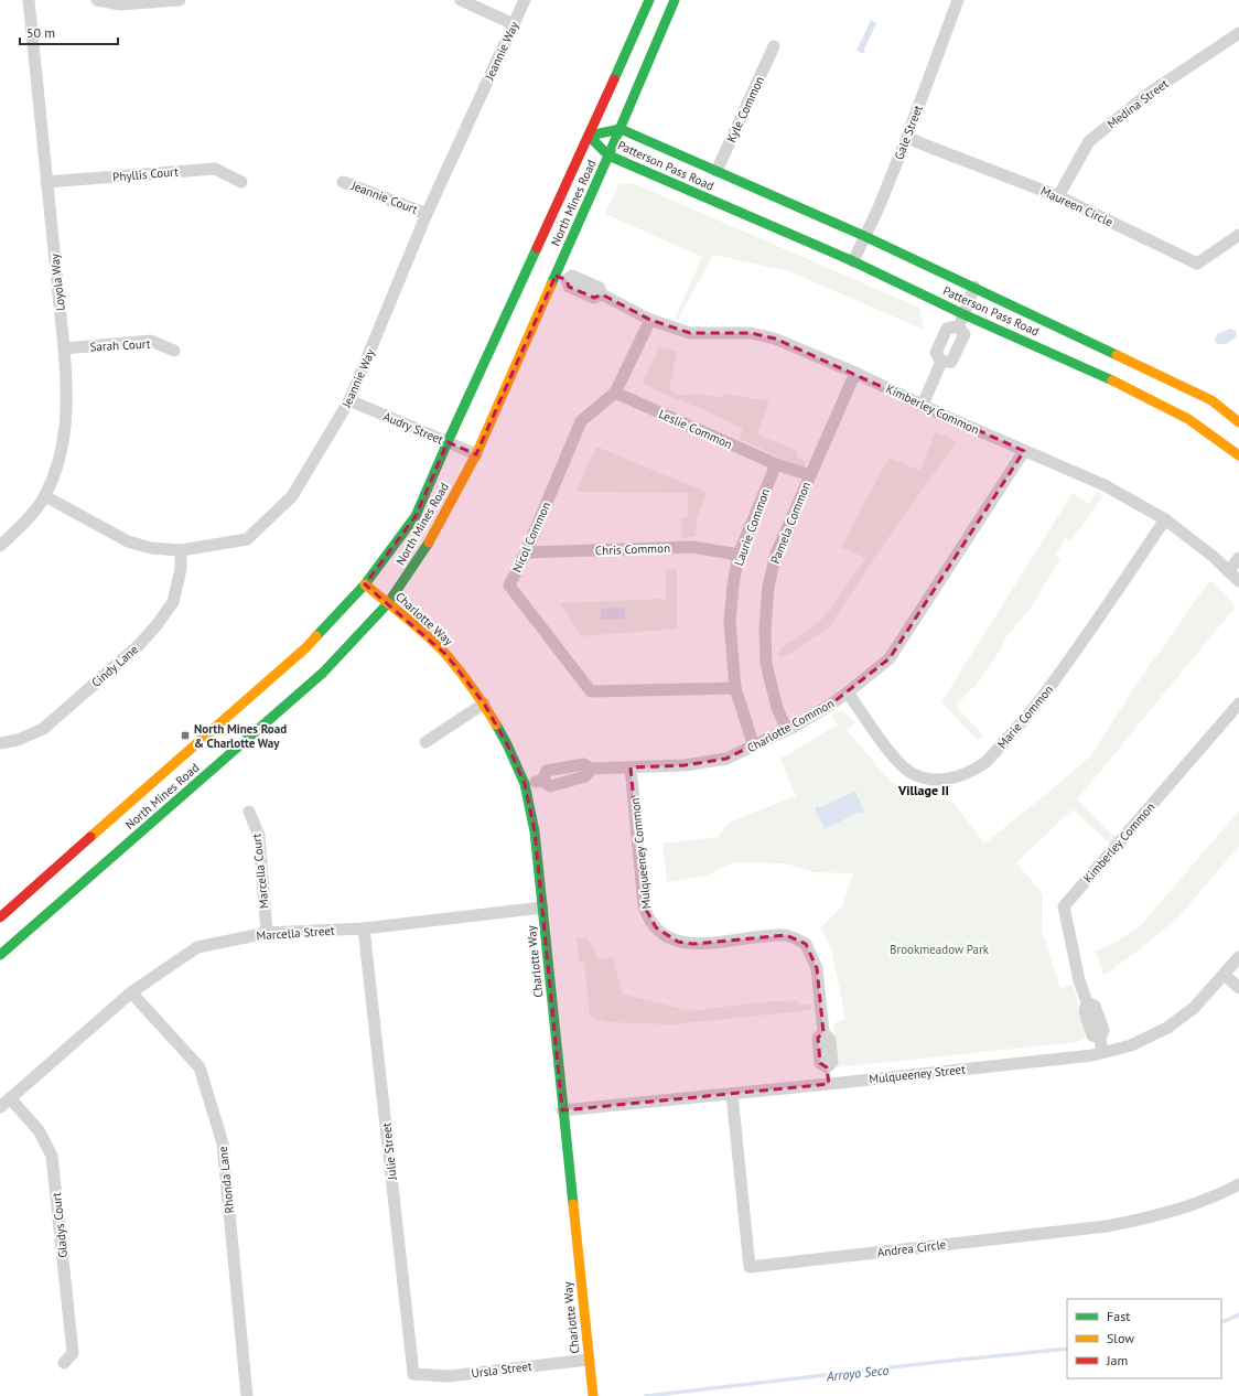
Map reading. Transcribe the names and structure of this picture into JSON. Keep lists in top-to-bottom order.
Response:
{
  "streets": {
    "main road": ["Patterson Pass Road", "North Mines Road", "Charlotte Way"],
    "street": [
      "Jeannie Way",
      "Medina Street",
      "Kyle Common",
      "Gale Street",
      "Phyllis Court",
      "Jeannie Court",
      "Maureen Circle",
      "Loyola Way",
      "Sarah Court",
      "Kimberley Common",
      "Audry Street",
      "Leslie Common",
      "Pamela Common",
      "Laurie Common",
      "Nicol Common",
      "Chris Common",
      "Cindy Lane",
      "Marie Common",
      "Charlotte Common",
      "Mulqueeney Common",
      "Marcella Court",
      "Marcella Street",
      "Mulqueeney Street",
      "Julie Street",
      "Rhonda Lane",
      "Gladys Court",
      "Andrea Circle",
      "Ursla Street"
    ]
  },
  "crossings": [
    ["Jeannie Way", "Jeannie Court"],
    ["Jeannie Way", "Loyola Way"],
    ["Jeannie Way", "Audry Street"],
    ["Jeannie Way", "Cindy Lane"],
    ["Medina Street", "Maureen Circle"],
    ["Kyle Common", "Patterson Pass Road"],
    ["Gale Street", "Patterson Pass Road"],
    ["Gale Street", "Maureen Circle"],
    ["Patterson Pass Road", "North Mines Road"],
    ["Phyllis Court", "Loyola Way"],
    ["North Mines Road", "Kimberley Common"],
    ["North Mines Road", "Audry Street"],
    ["North Mines Road", "Charlotte Way"],
    ["Loyola Way", "Sarah Court"],
    ["Kimberley Common", "Pamela Common"],
    ["Kimberley Common", "Nicol Common"],
    ["Kimberley Common", "Marie Common"],
    ["Kimberley Common", "Charlotte Common"],
    ["Kimberley Common", "Mulqueeney Street"],
    ["Leslie Common", "Pamela Common"],
    ["Leslie Common", "Laurie Common"],
    ["Leslie Common", "Nicol Common"],
    ["Pamela Common", "Charlotte Common"],
    ["Laurie Common", "Nicol Common"],
    ["Laurie Common", "Chris Common"],
    ["Laurie Common", "Charlotte Common"],
    ["Nicol Common", "Chris Common"],
    ["Charlotte Way", "Charlotte Common"],
    ["Charlotte Way", "Marcella Street"],
    ["Charlotte Way", "Mulqueeney Street"],
    ["Charlotte Way", "Ursla Street"],
    ["Marie Common", "Charlotte Common"],
    ["Charlotte Common", "Mulqueeney Common"],
    ["Mulqueeney Common", "Mulqueeney Street"],
    ["Marcella Court", "Marcella Street"],
    ["Marcella Street", "Julie Street"],
    ["Marcella Street", "Rhonda Lane"],
    ["Marcella Street", "Gladys Court"],
    ["Mulqueeney Street", "Andrea Circle"],
    ["Julie Street", "Ursla Street"]
  ],
  "districts": ["Village II"],
  "water": ["Arroyo Seco"],
  "parks": ["Brookmeadow Park"],
  "places": {
    "transit": ["North Mines Road & Charlotte Way"]
  },
  "legend": ["Fast", "Slow", "Jam"],
  "scale_bar": "50 m"
}
